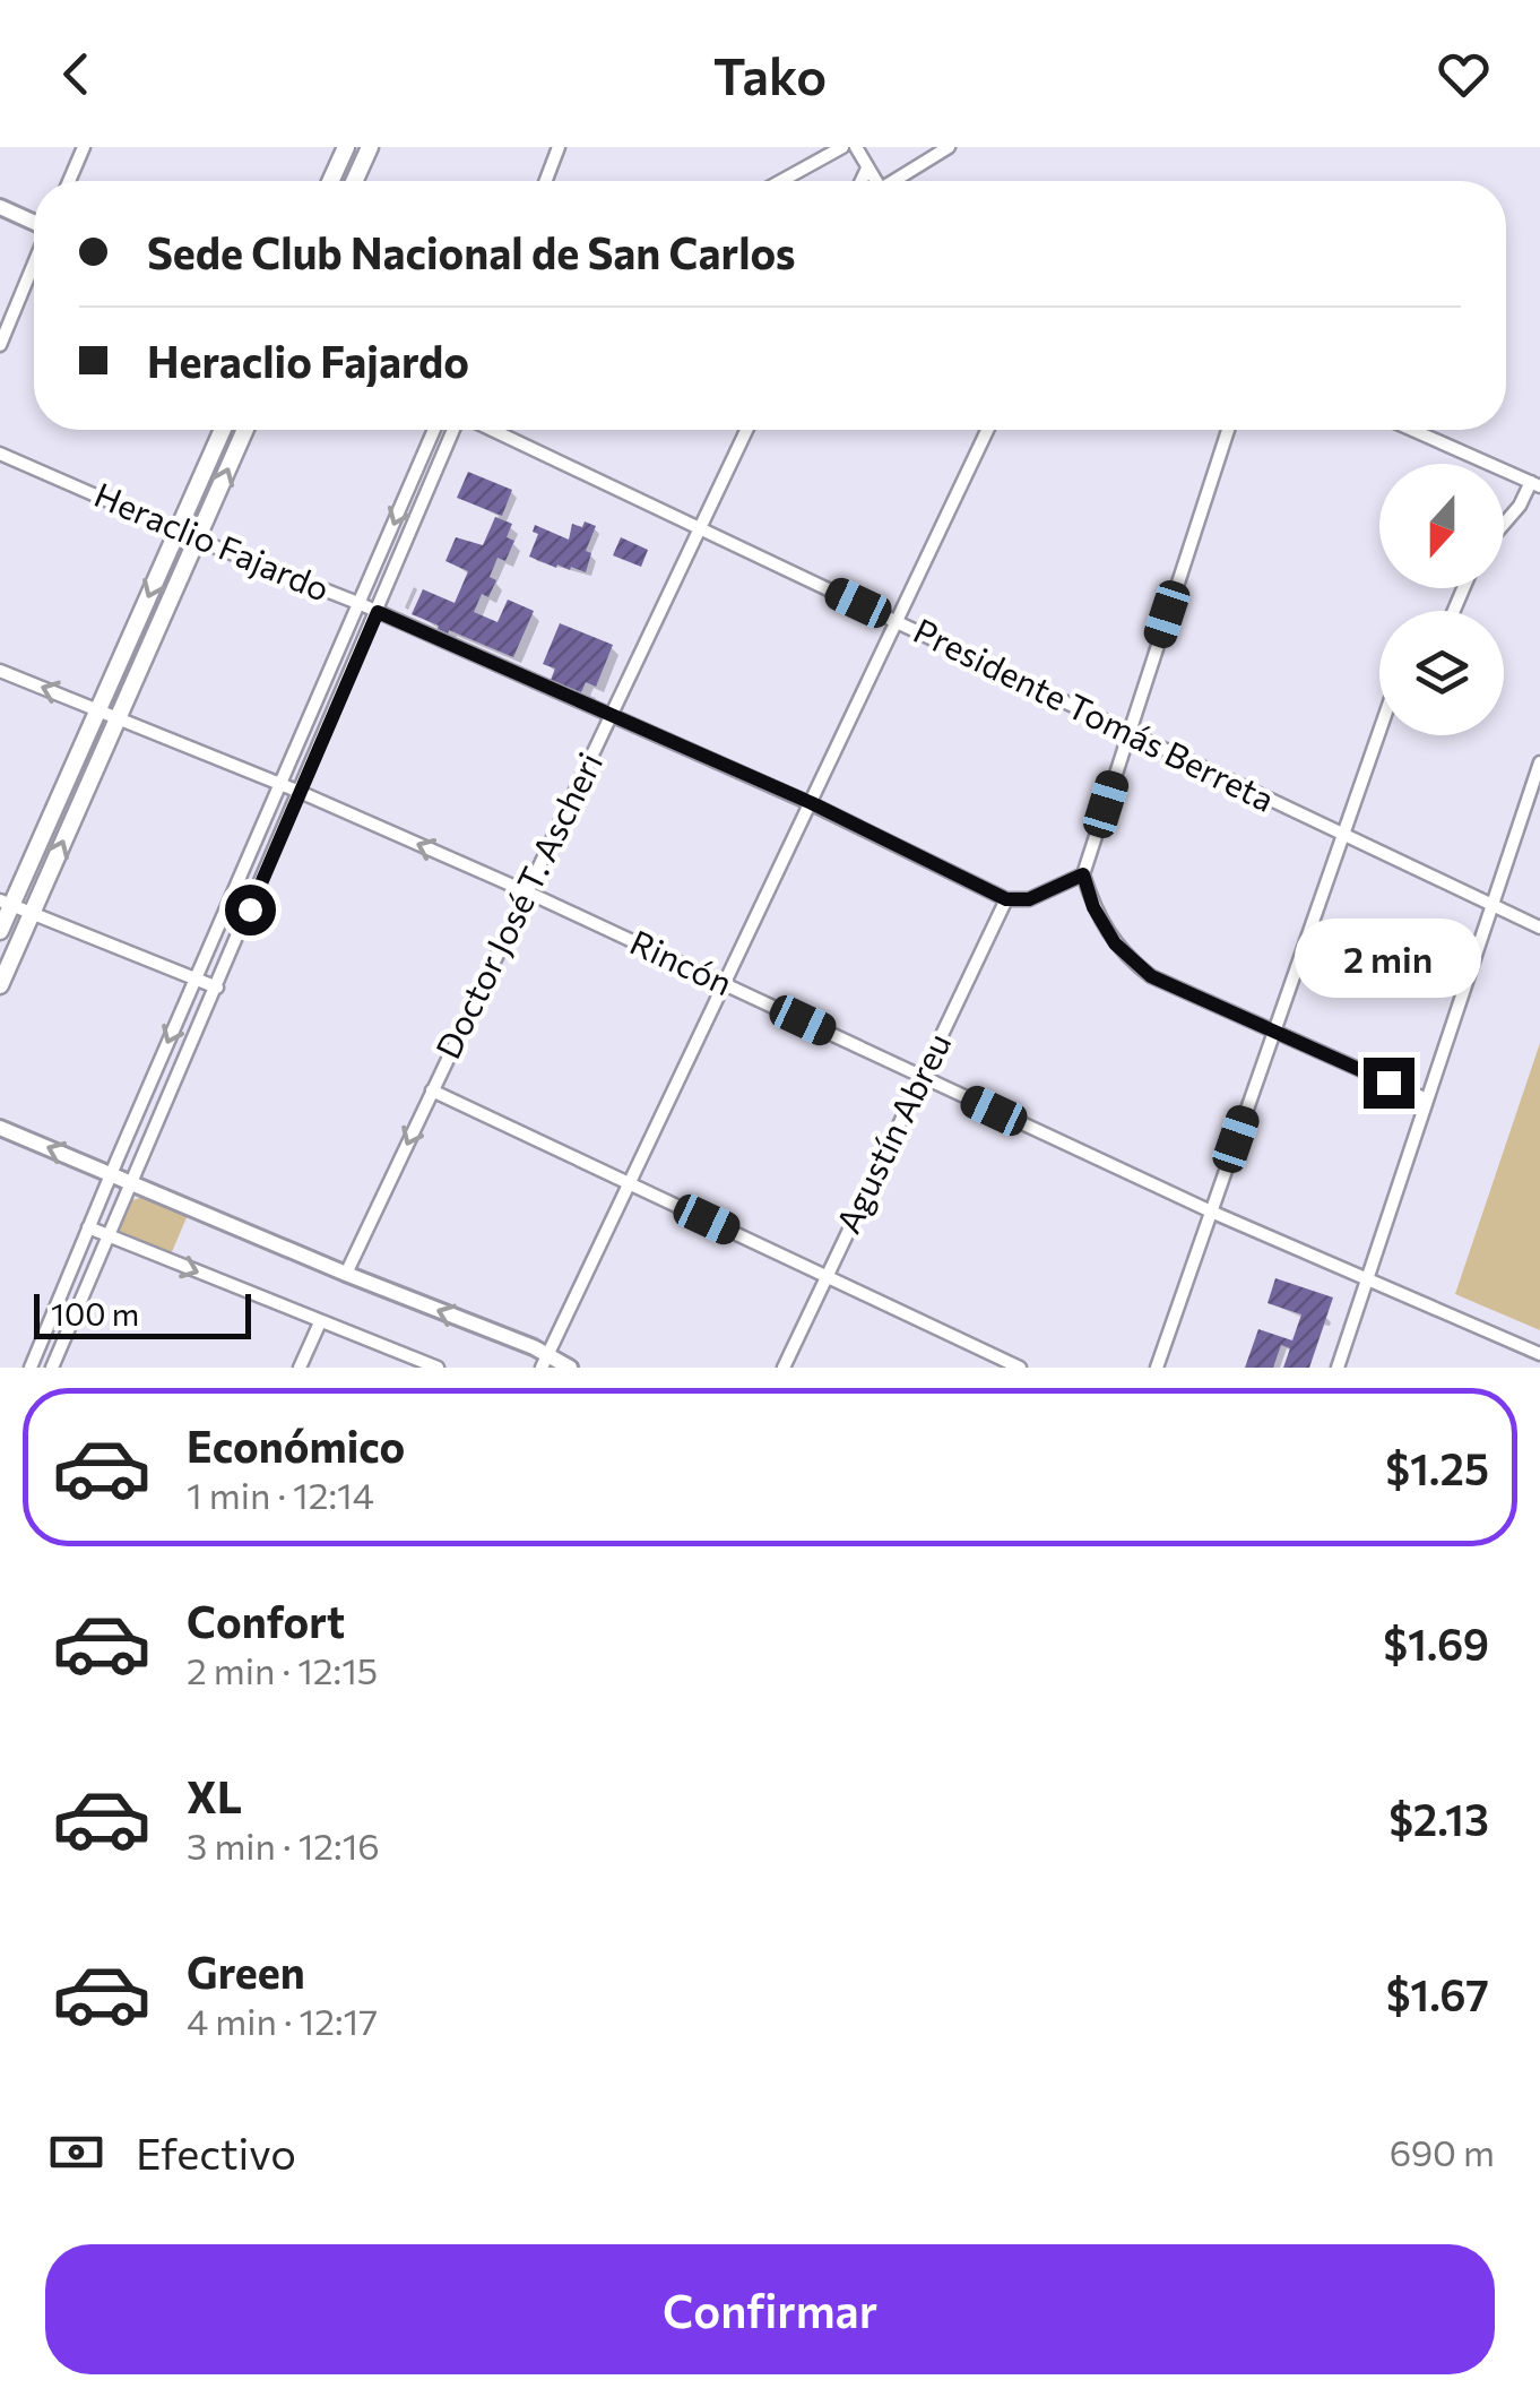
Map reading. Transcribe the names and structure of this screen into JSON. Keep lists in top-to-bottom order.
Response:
{
  "streets": {
    "street": [
      "Heraclio Fajardo",
      "Presidente Tomás Berreta",
      "Doctor José T. Ascheri",
      "Rincón",
      "Agustín Abreu"
    ]
  },
  "crossings": [
    ["Heraclio Fajardo", "Doctor José T. Ascheri"],
    ["Heraclio Fajardo", "Agustín Abreu"],
    ["Presidente Tomás Berreta", "Doctor José T. Ascheri"],
    ["Doctor José T. Ascheri", "Rincón"],
    ["Rincón", "Agustín Abreu"]
  ],
  "scale_bar": "100 m",
  "north": "bottom",
  "page": {
    "header": "Tako",
    "banner": ["Sede Club Nacional de San Carlos", "Heraclio Fajardo"],
    "bubble": "2 min",
    "scale": "100 m",
    "list": [
      {
        "name": "Económico",
        "note": "1 min · 12:14",
        "value": "$1.25"
      },
      {
        "name": "Confort",
        "note": "2 min · 12:15",
        "value": "$1.69"
      },
      {
        "name": "XL",
        "note": "3 min · 12:16",
        "value": "$2.13"
      },
      {
        "name": "Green",
        "note": "4 min · 12:17",
        "value": "$1.67"
      }
    ],
    "pay": ["Efectivo", "690 m"],
    "buttons": "Confirmar"
  }
}
